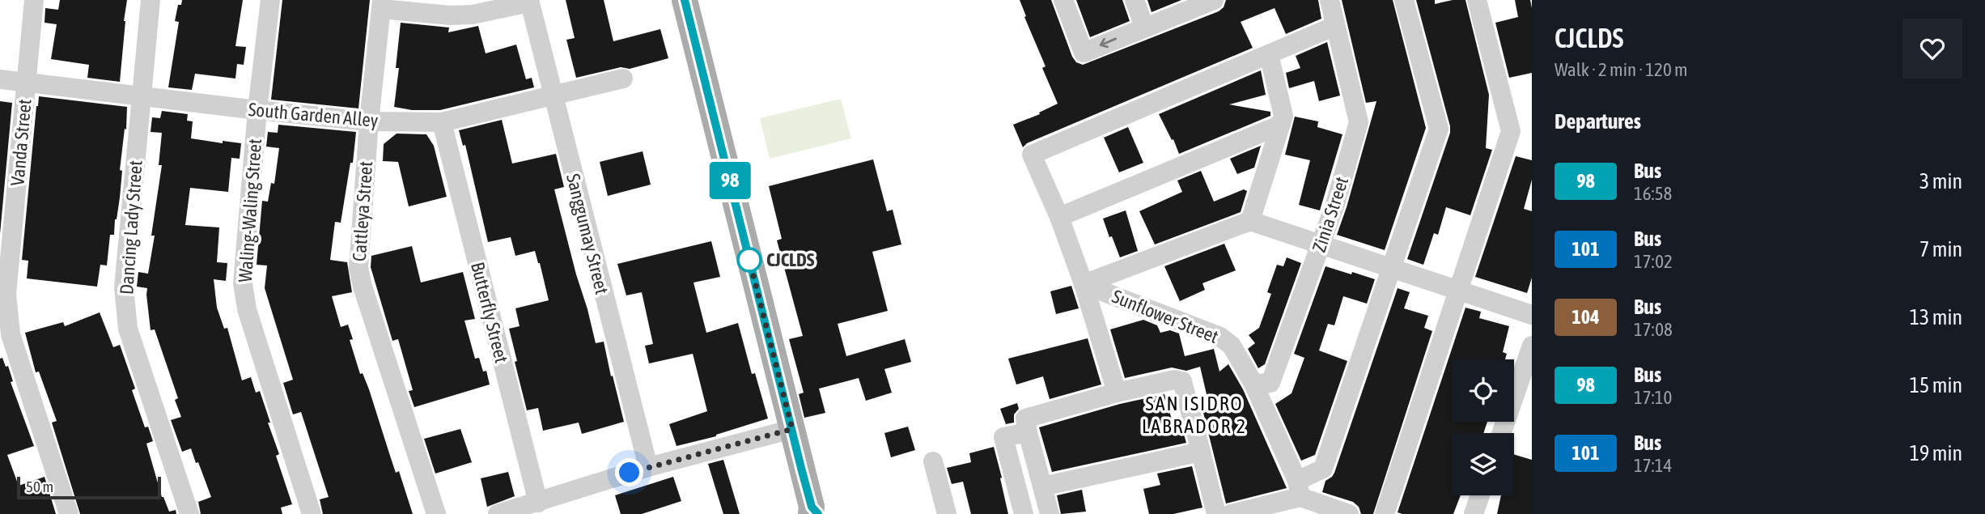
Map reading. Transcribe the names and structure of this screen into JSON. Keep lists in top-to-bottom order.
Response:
{
  "streets": {
    "street": [
      "South Garden Alley",
      "Vanda Street",
      "Waling-Waling Street",
      "Cattleya Street",
      "Zinia Street",
      "Dancing Lady Street",
      "Sanggumay Street",
      "Butterfly Street",
      "Sunflower Street"
    ]
  },
  "crossings": [
    ["South Garden Alley", "Vanda Street"],
    ["South Garden Alley", "Waling-Waling Street"],
    ["South Garden Alley", "Cattleya Street"],
    ["South Garden Alley", "Dancing Lady Street"],
    ["South Garden Alley", "Sanggumay Street"],
    ["South Garden Alley", "Butterfly Street"],
    ["Zinia Street", "Sunflower Street"]
  ],
  "districts": ["SAN ISIDRO LABRADOR 2"],
  "places": ["CJCLDS"],
  "lines": ["bus line 98"],
  "scale_bar": "50 m",
  "page": {
    "on_map": "98",
    "heading": [
      ["CJCLDS", "Walk · 2 min · 120 m"],
      "Departures"
    ],
    "list": [
      {
        "mark": "98",
        "name": "Bus",
        "note": "16:58",
        "value": "3 min"
      },
      {
        "mark": "101",
        "name": "Bus",
        "note": "17:02",
        "value": "7 min"
      },
      {
        "mark": "104",
        "name": "Bus",
        "note": "17:08",
        "value": "13 min"
      },
      {
        "mark": "98",
        "name": "Bus",
        "note": "17:10",
        "value": "15 min"
      },
      {
        "mark": "101",
        "name": "Bus",
        "note": "17:14",
        "value": "19 min"
      }
    ],
    "scale": "50 m"
  }
}
